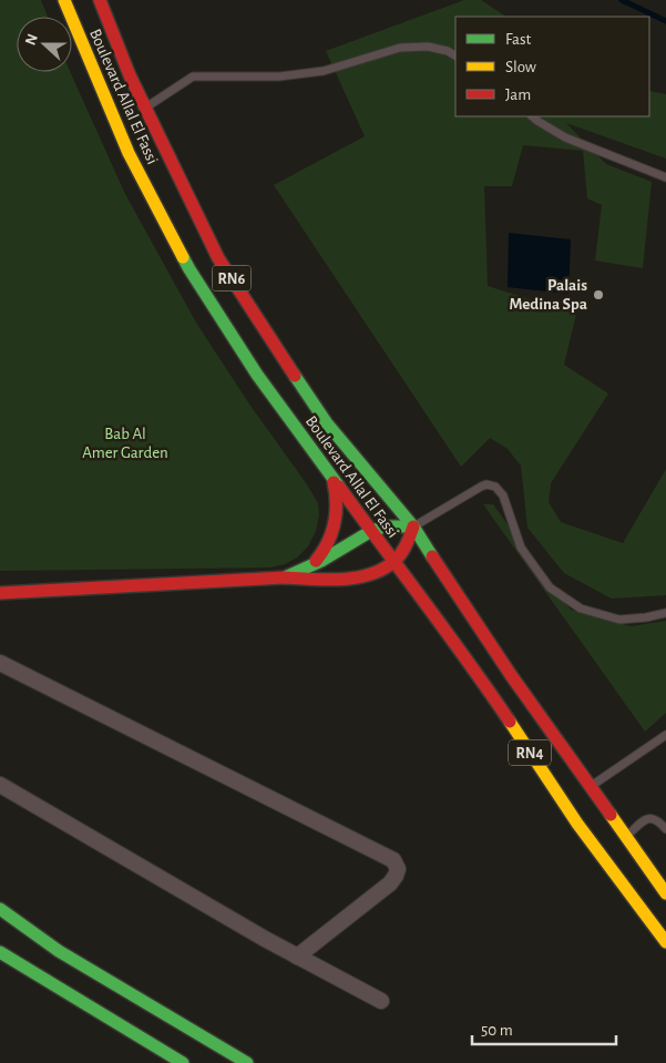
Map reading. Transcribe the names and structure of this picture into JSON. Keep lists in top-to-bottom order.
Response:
{
  "streets": {
    "main road": ["Boulevard Allal El Fassi", "RN6", "RN4"]
  },
  "parks": ["Bab Al Amer Garden"],
  "places": ["Palais Medina Spa"],
  "legend": ["Fast", "Slow", "Jam"],
  "scale_bar": "50 m",
  "north": "left"
}
